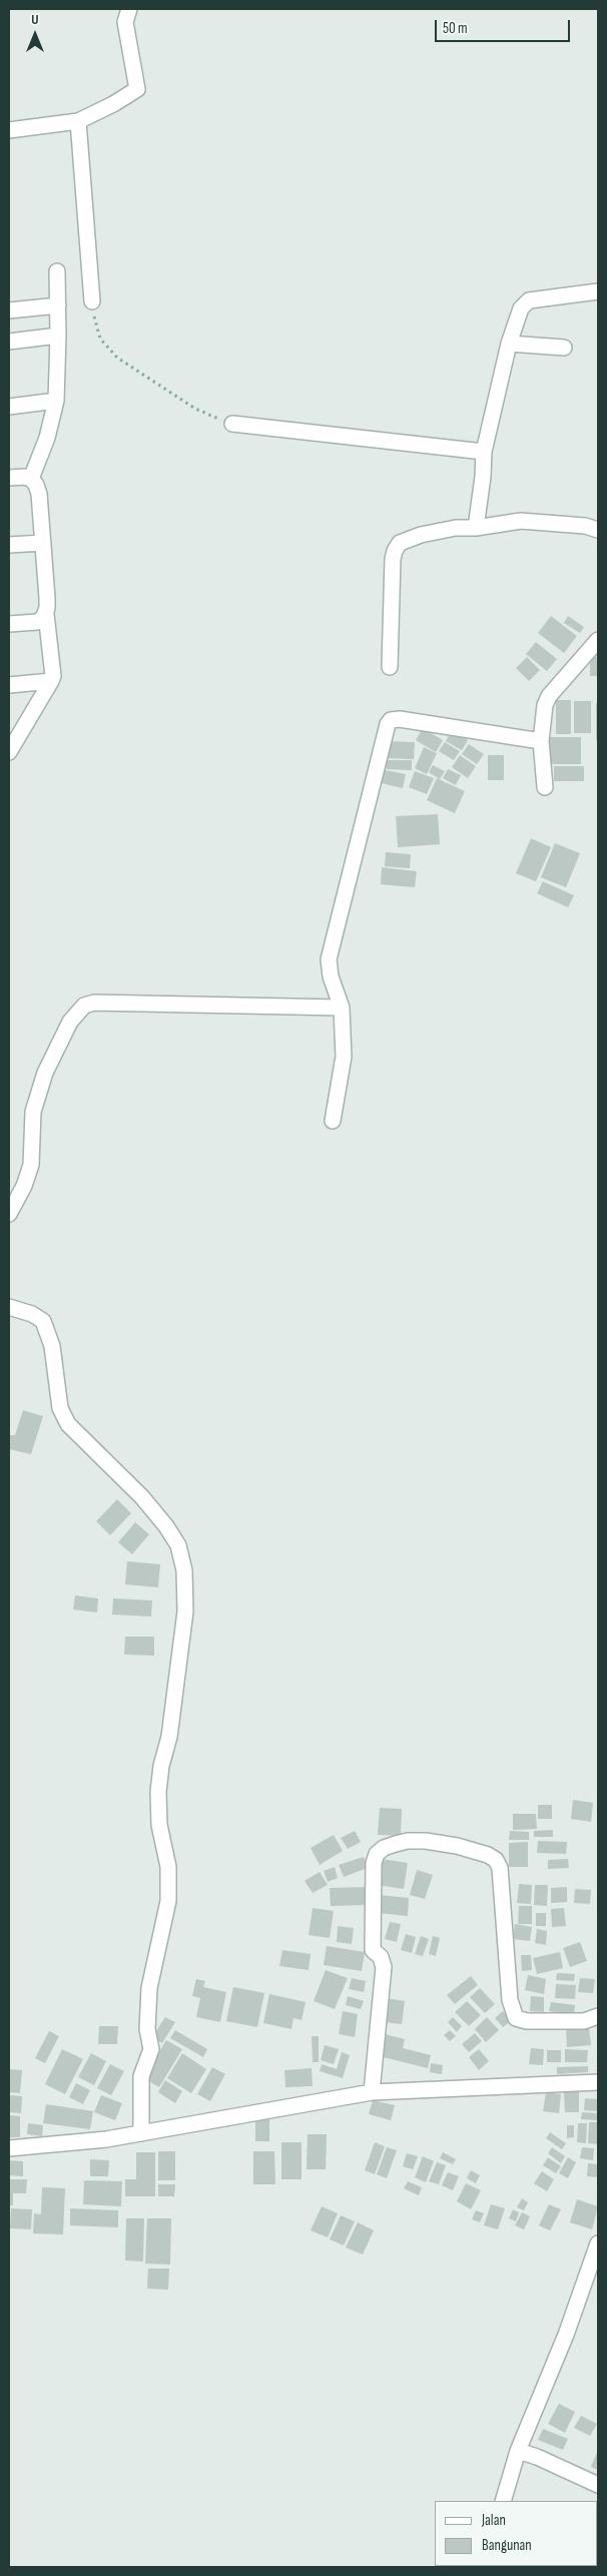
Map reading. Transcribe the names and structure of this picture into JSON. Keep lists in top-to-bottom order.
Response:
{
  "legend": ["Jalan", "Bangunan"],
  "scale_bar": "50 m",
  "north": "top"
}
